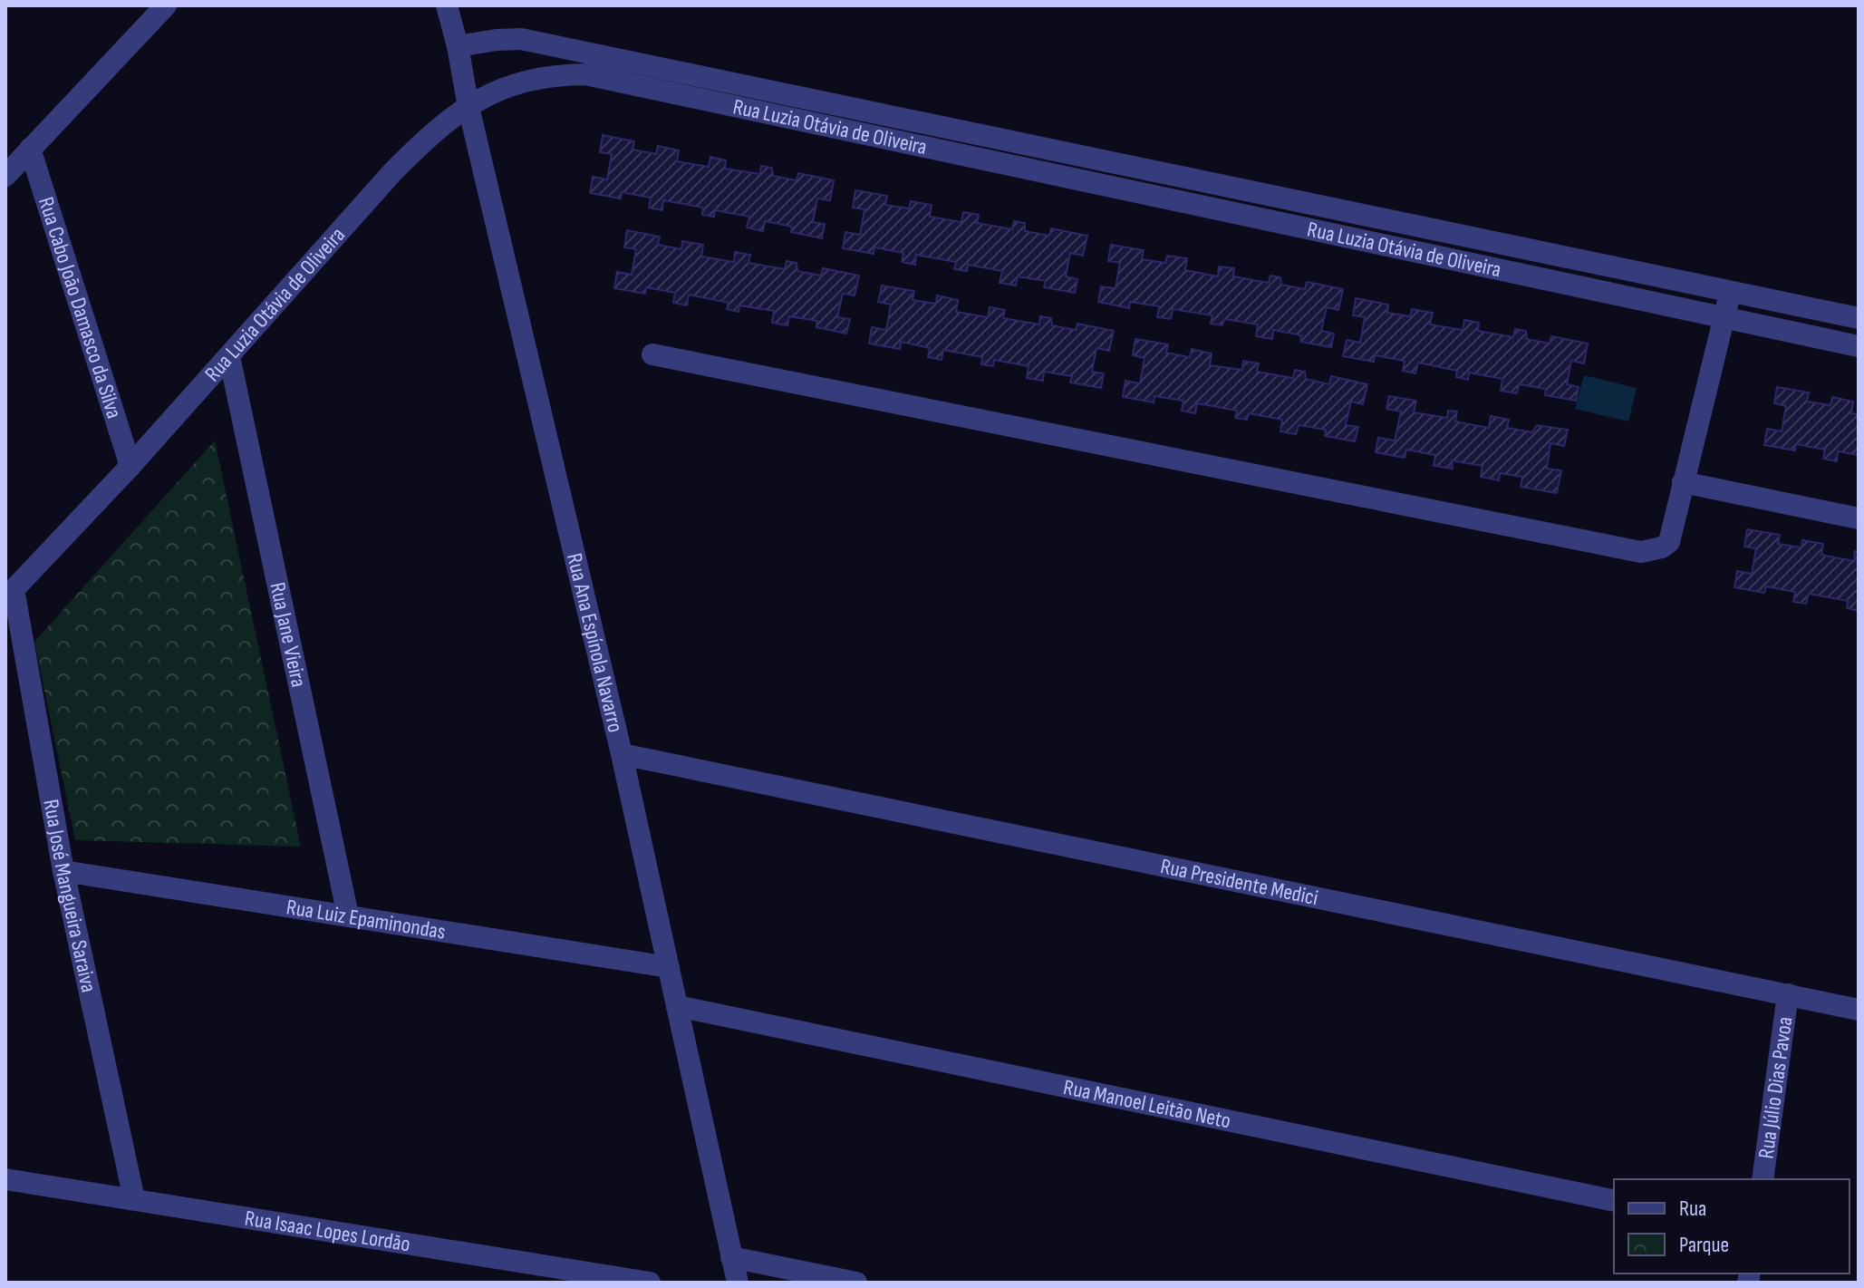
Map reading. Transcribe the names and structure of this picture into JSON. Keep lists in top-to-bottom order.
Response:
{
  "streets": {
    "street": [
      "Rua Luzia Otávia de Oliveira",
      "Rua Cabo João Damasco da Silva",
      "Rua Jane Vieira",
      "Rua Ana Espínola Navarro",
      "Rua Presidente Medici",
      "Rua José Mangueira Saraiva",
      "Rua Luiz Epaminondas",
      "Rua Júlio Dias Pavoa",
      "Rua Manoel Leitão Neto",
      "Rua Isaac Lopes Lordão"
    ]
  },
  "crossings": [
    ["Rua Luzia Otávia de Oliveira", "Rua Cabo João Damasco da Silva"],
    ["Rua Luzia Otávia de Oliveira", "Rua Jane Vieira"],
    ["Rua Luzia Otávia de Oliveira", "Rua Ana Espínola Navarro"],
    ["Rua Luzia Otávia de Oliveira", "Rua José Mangueira Saraiva"],
    ["Rua Jane Vieira", "Rua Luiz Epaminondas"],
    ["Rua Ana Espínola Navarro", "Rua Presidente Medici"],
    ["Rua Ana Espínola Navarro", "Rua Luiz Epaminondas"],
    ["Rua Ana Espínola Navarro", "Rua Manoel Leitão Neto"],
    ["Rua Presidente Medici", "Rua Júlio Dias Pavoa"],
    ["Rua José Mangueira Saraiva", "Rua Luiz Epaminondas"],
    ["Rua José Mangueira Saraiva", "Rua Isaac Lopes Lordão"]
  ],
  "legend": ["Rua", "Parque"]
}
